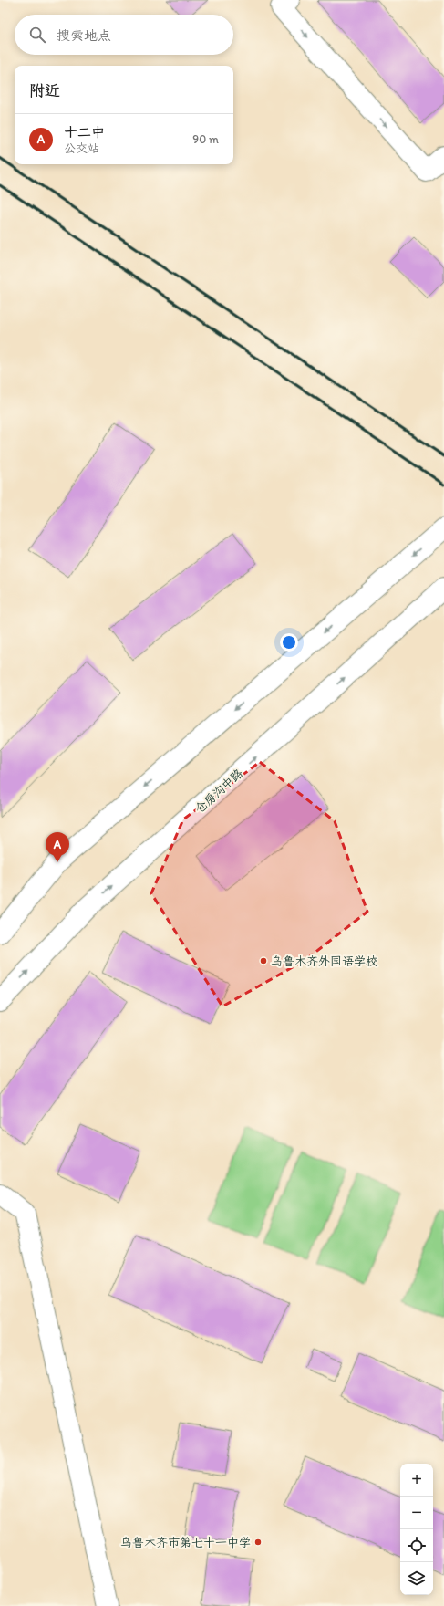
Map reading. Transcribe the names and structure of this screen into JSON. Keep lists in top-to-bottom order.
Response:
{
  "streets": {
    "main road": ["仓房沟中路"]
  },
  "places": ["乌鲁木齐外国语学校", "乌鲁木齐市第七十一中学"],
  "page": {
    "search": "搜索地点",
    "heading": "附近",
    "list": [
      {
        "mark": "A",
        "name": "十二中",
        "note": "公交站",
        "value": "90 m"
      }
    ],
    "pins": "A",
    "map_buttons": ["+", "−"]
  }
}
